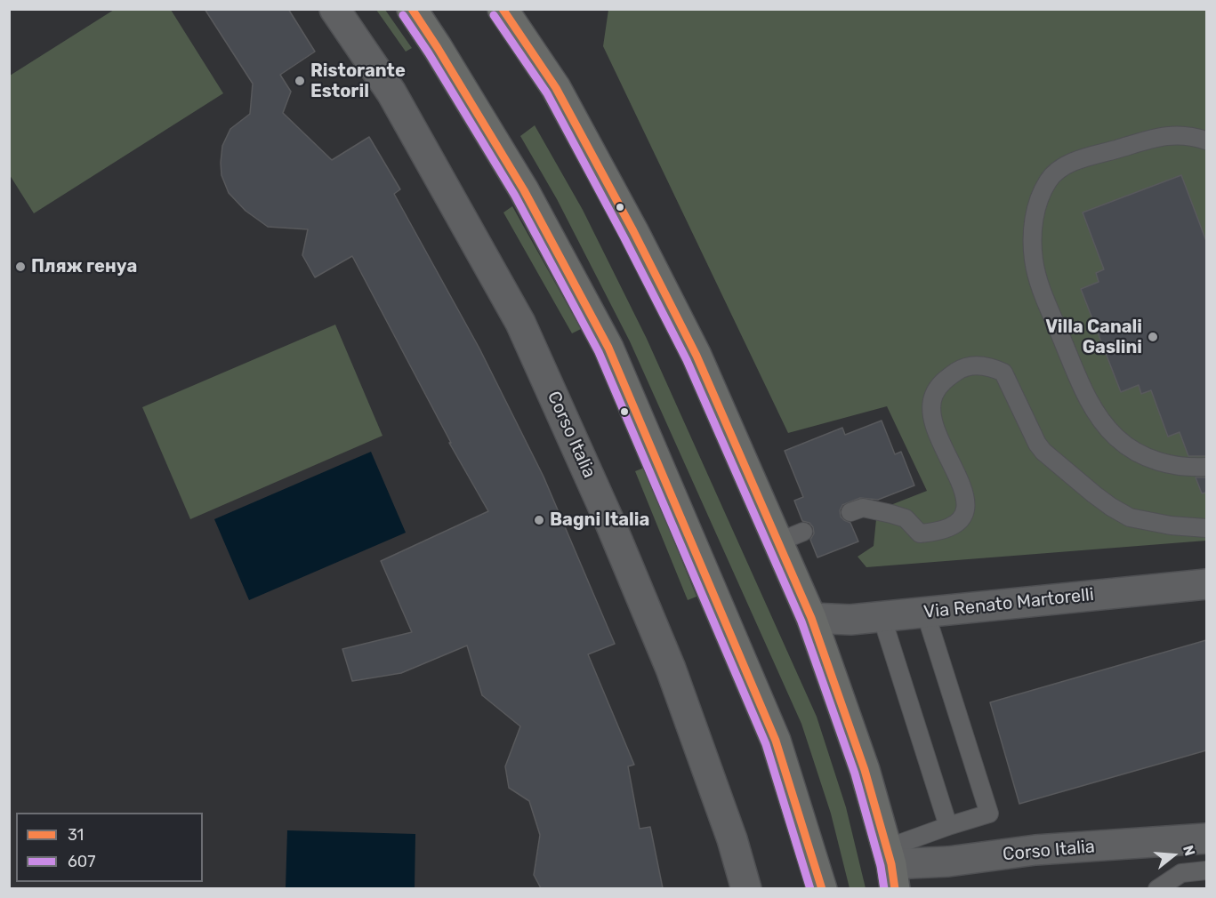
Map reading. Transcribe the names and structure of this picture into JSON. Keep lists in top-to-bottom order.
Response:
{
  "streets": {
    "street": ["Corso Italia", "Via Renato Martorelli"]
  },
  "places": [
    "Ristorante Estoril",
    "Пляж генуа",
    "Villa Canali Gaslini",
    "Bagni Italia"
  ],
  "lines": ["transit line 31", "transit line 607"],
  "legend": ["31", "607"],
  "north": "right"
}
